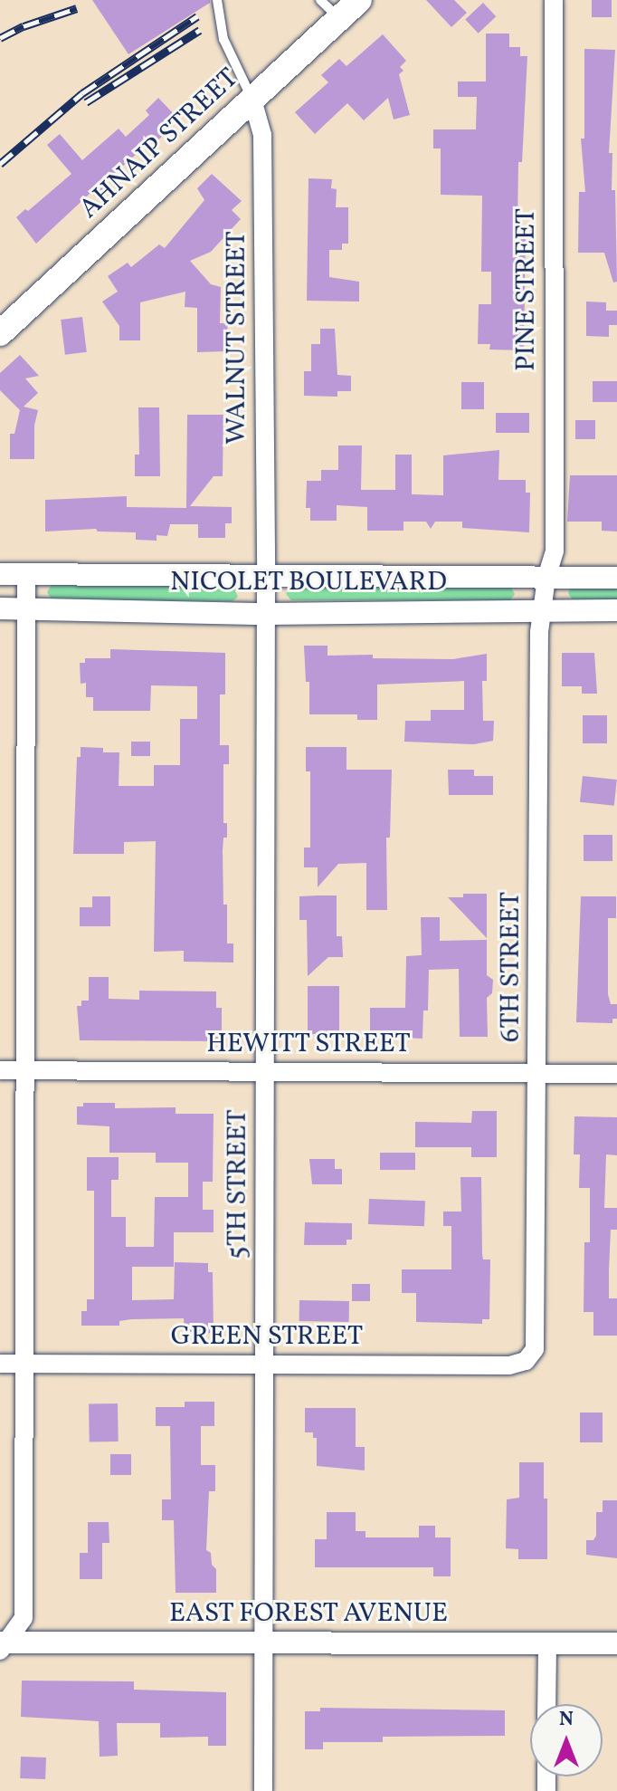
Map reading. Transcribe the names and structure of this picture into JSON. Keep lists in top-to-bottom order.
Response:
{
  "streets": {
    "main road": ["AHNAIP STREET"],
    "street": [
      "PINE STREET",
      "WALNUT STREET",
      "NICOLET BOULEVARD",
      "6TH STREET",
      "HEWITT STREET",
      "5TH STREET",
      "GREEN STREET",
      "EAST FOREST AVENUE"
    ]
  },
  "crossings": [
    ["AHNAIP STREET", "WALNUT STREET"],
    ["PINE STREET", "NICOLET BOULEVARD"],
    ["PINE STREET", "6TH STREET"],
    ["WALNUT STREET", "NICOLET BOULEVARD"],
    ["WALNUT STREET", "5TH STREET"],
    ["NICOLET BOULEVARD", "6TH STREET"],
    ["NICOLET BOULEVARD", "5TH STREET"],
    ["6TH STREET", "HEWITT STREET"],
    ["6TH STREET", "GREEN STREET"],
    ["HEWITT STREET", "5TH STREET"],
    ["5TH STREET", "GREEN STREET"],
    ["5TH STREET", "EAST FOREST AVENUE"]
  ],
  "north": "top"
}
